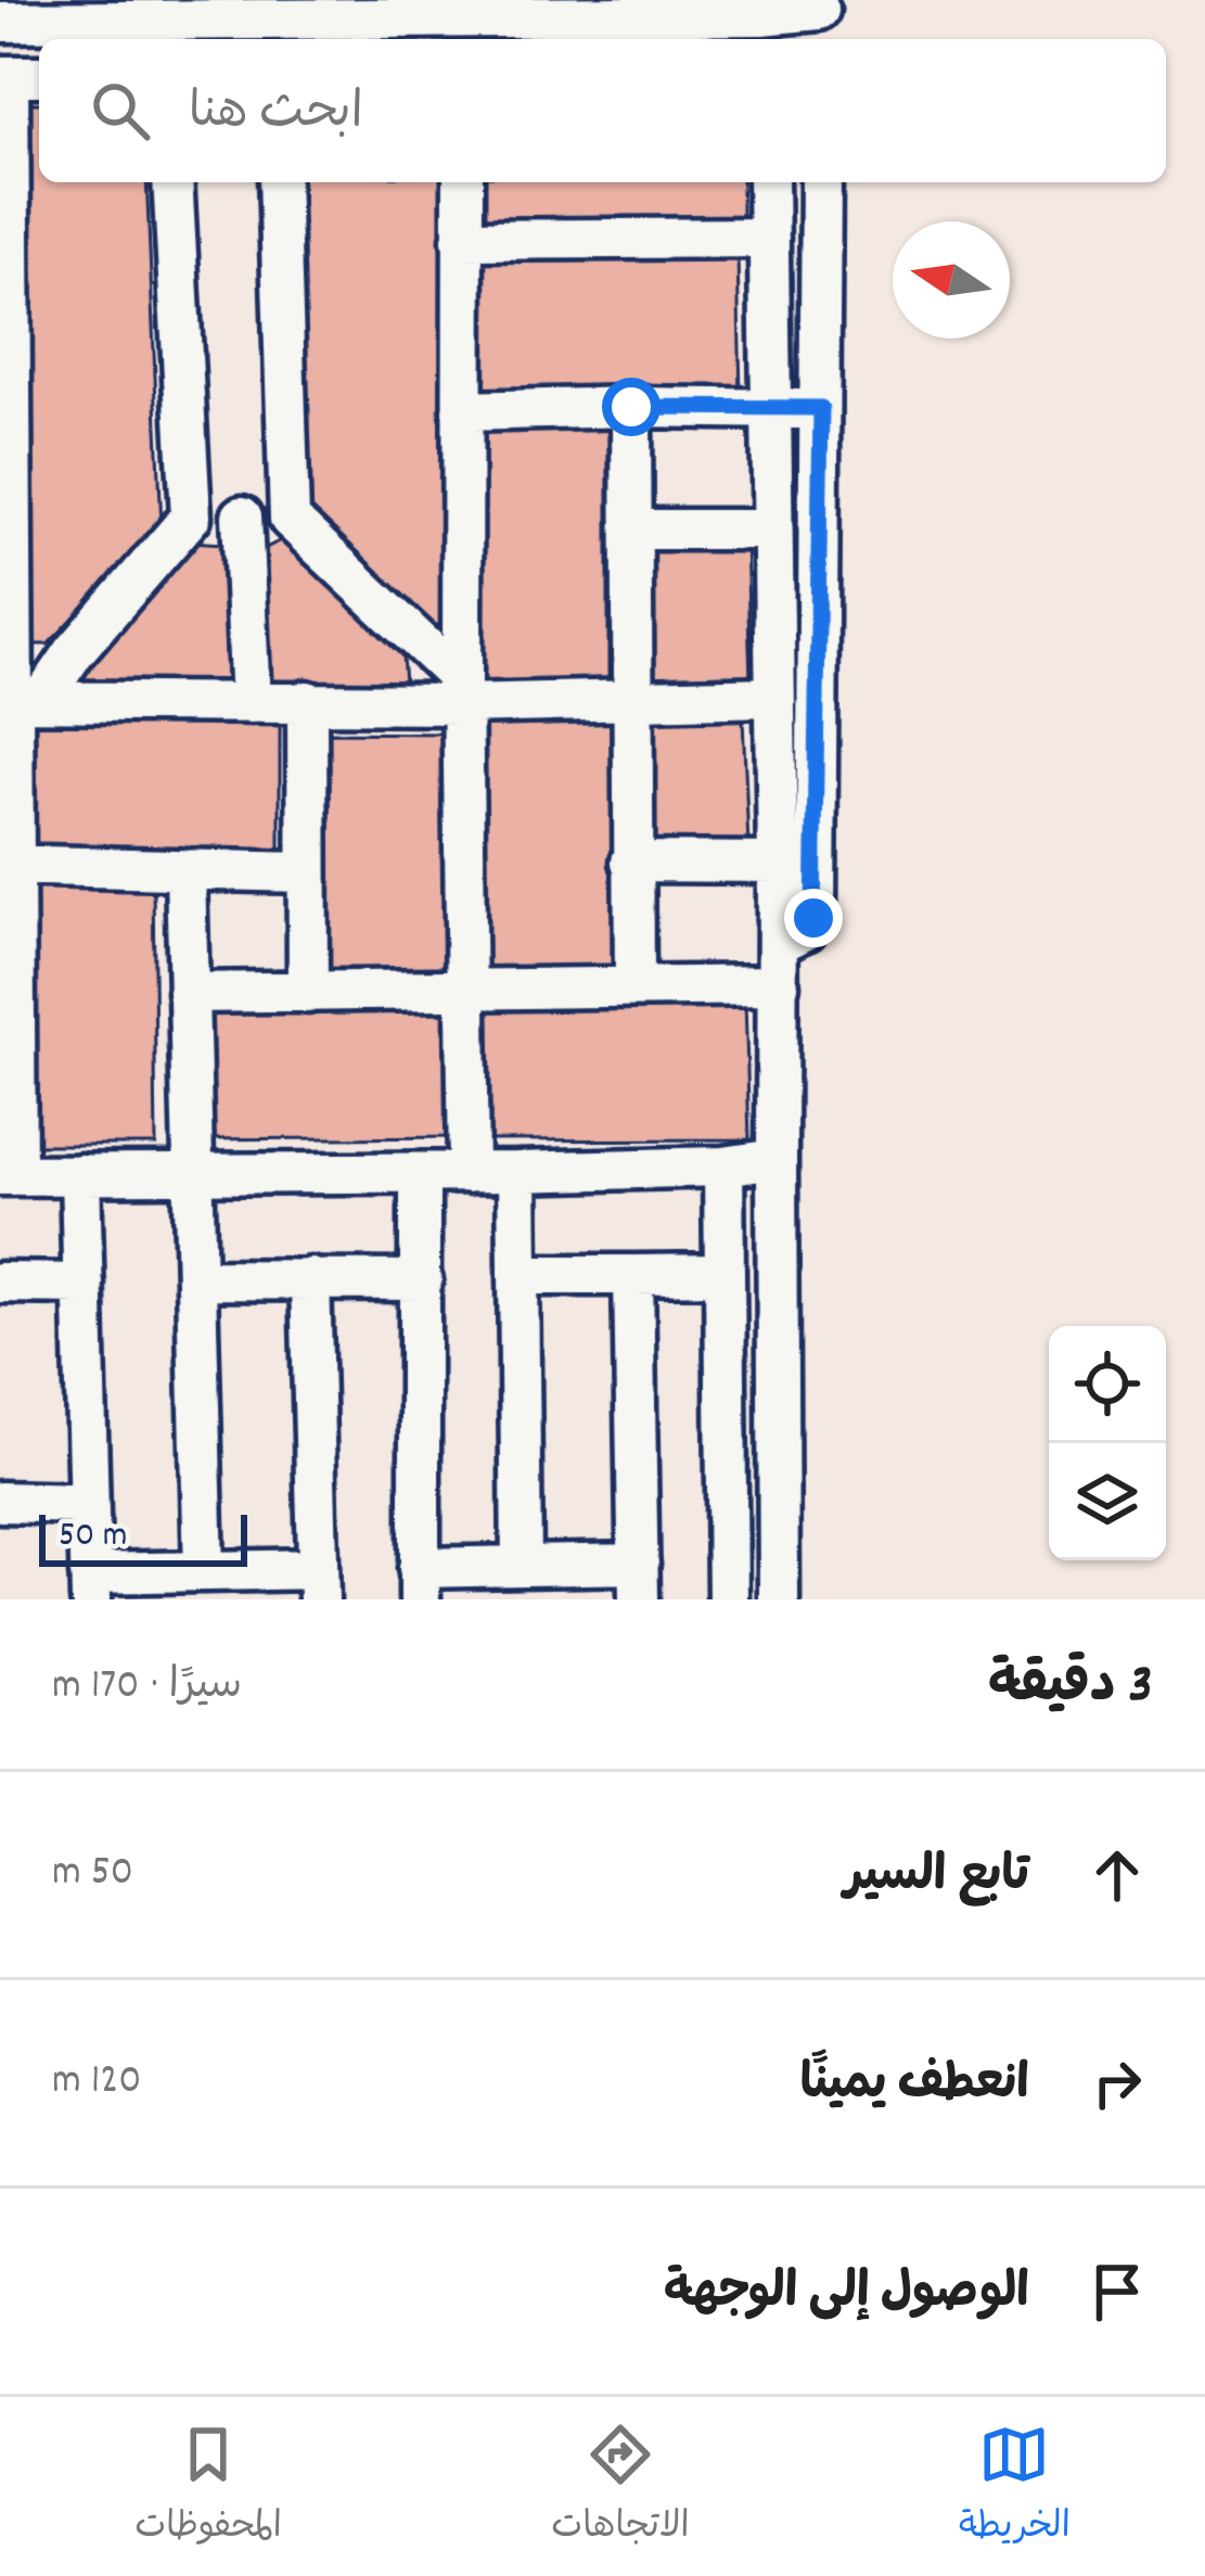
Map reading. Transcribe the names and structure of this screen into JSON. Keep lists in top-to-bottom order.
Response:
{
  "scale_bar": "50 m",
  "north": "left",
  "page": {
    "search": "ابحث هنا",
    "scale": "50 m",
    "heading": ["3 دقيقة", "سيرًا · 170 m"],
    "list": [
      ["تابع السير", "50 m"],
      ["انعطف يمينًا", "120 m"],
      "الوصول إلى الوجهة"
    ],
    "nav": ["الخريطة", "الاتجاهات", "المحفوظات"]
  }
}
